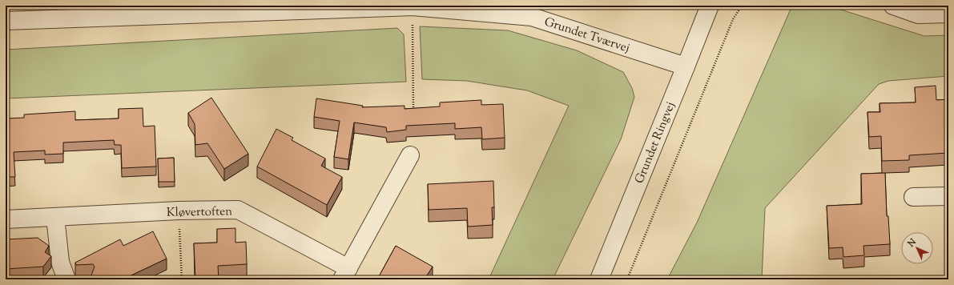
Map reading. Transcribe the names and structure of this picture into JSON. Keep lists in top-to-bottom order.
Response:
{
  "streets": {
    "street": ["Grundet Tværvej", "Grundet Ringvej", "Kløvertoften"]
  },
  "crossings": [
    ["Grundet Tværvej", "Grundet Ringvej"]
  ],
  "north": "top left"
}
